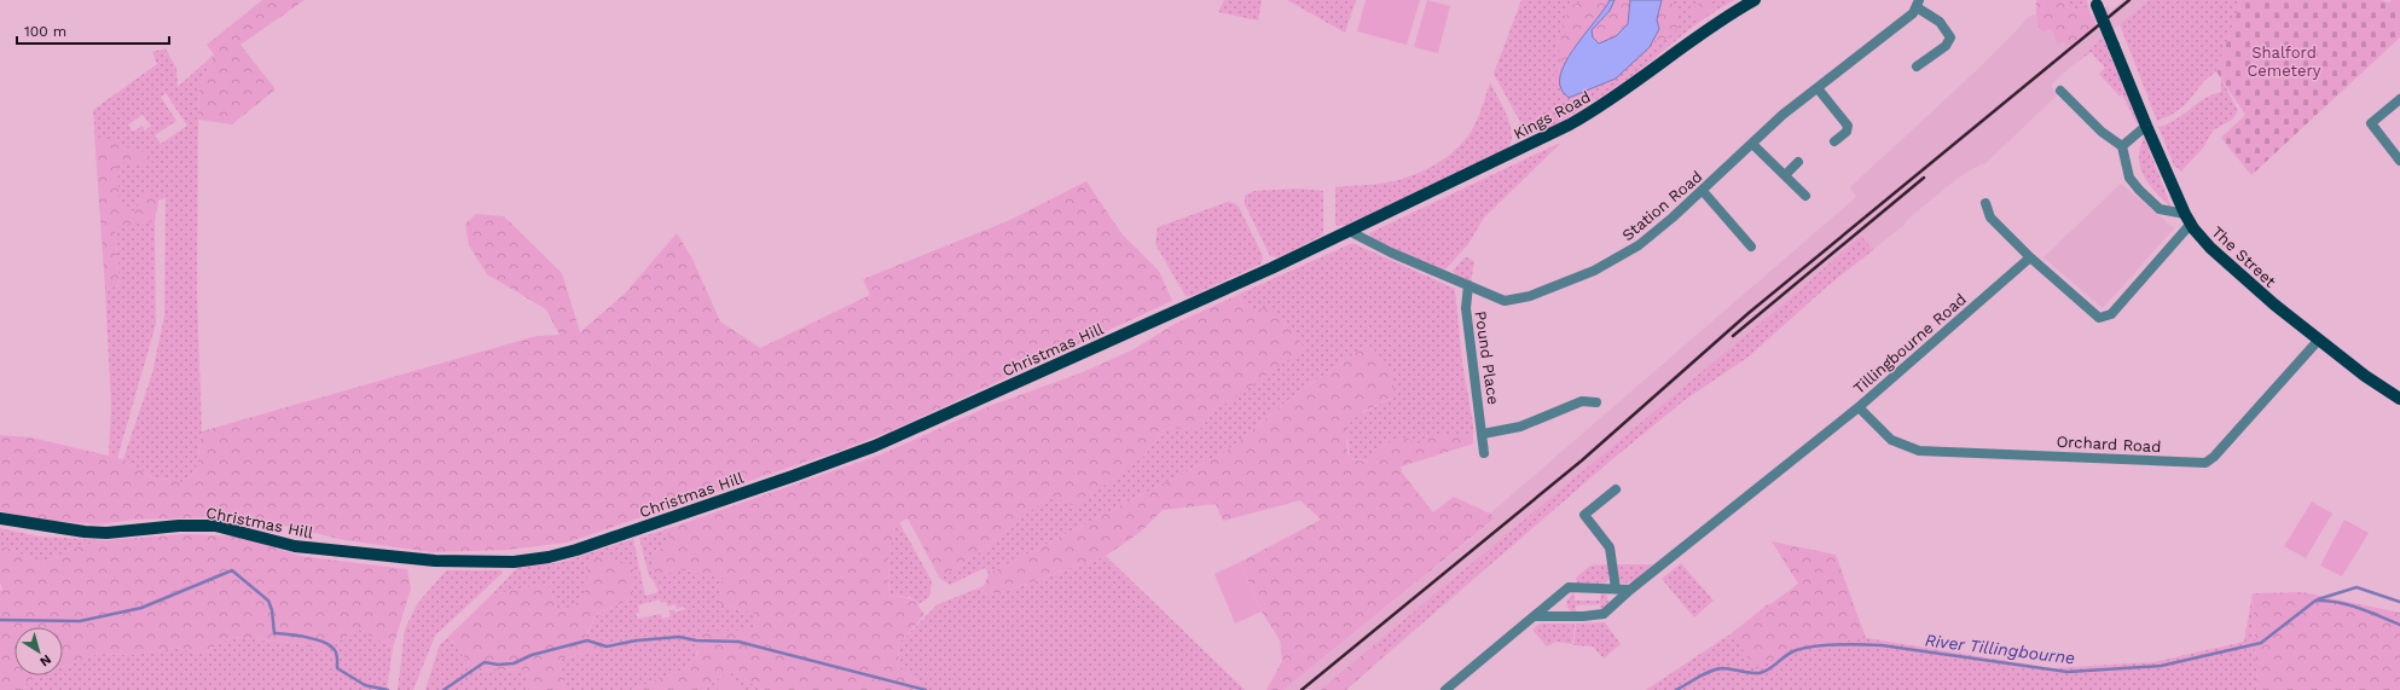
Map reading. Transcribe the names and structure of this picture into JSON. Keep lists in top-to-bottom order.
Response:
{
  "streets": {
    "main road": ["Kings Road", "The Street", "Christmas Hill"],
    "street": [
      "Station Road",
      "Tillingbourne Road",
      "Pound Place",
      "Orchard Road"
    ]
  },
  "crossings": [
    ["Kings Road", "Station Road"],
    ["Kings Road", "Christmas Hill"],
    ["Station Road", "Christmas Hill"],
    ["Station Road", "Pound Place"],
    ["The Street", "Orchard Road"],
    ["Tillingbourne Road", "Orchard Road"]
  ],
  "water": ["River Tillingbourne"],
  "parks": ["Shalford Cemetery"],
  "scale_bar": "100 m",
  "north": "bottom right"
}
